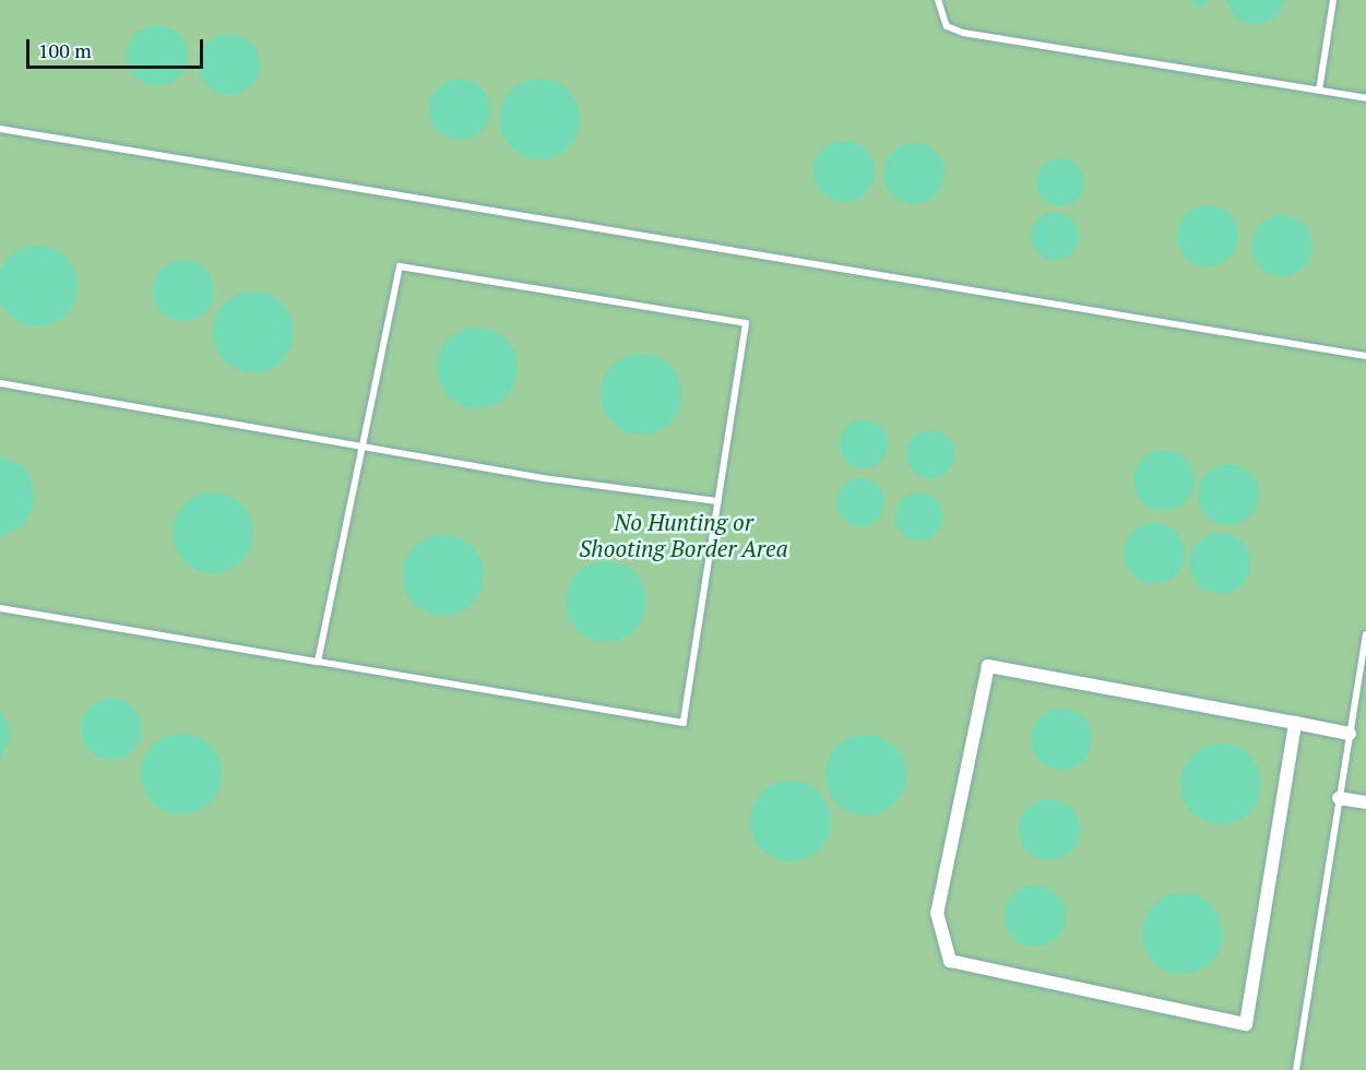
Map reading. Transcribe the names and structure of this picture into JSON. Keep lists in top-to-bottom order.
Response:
{
  "parks": ["No Hunting or Shooting Border Area"],
  "scale_bar": "100 m"
}
